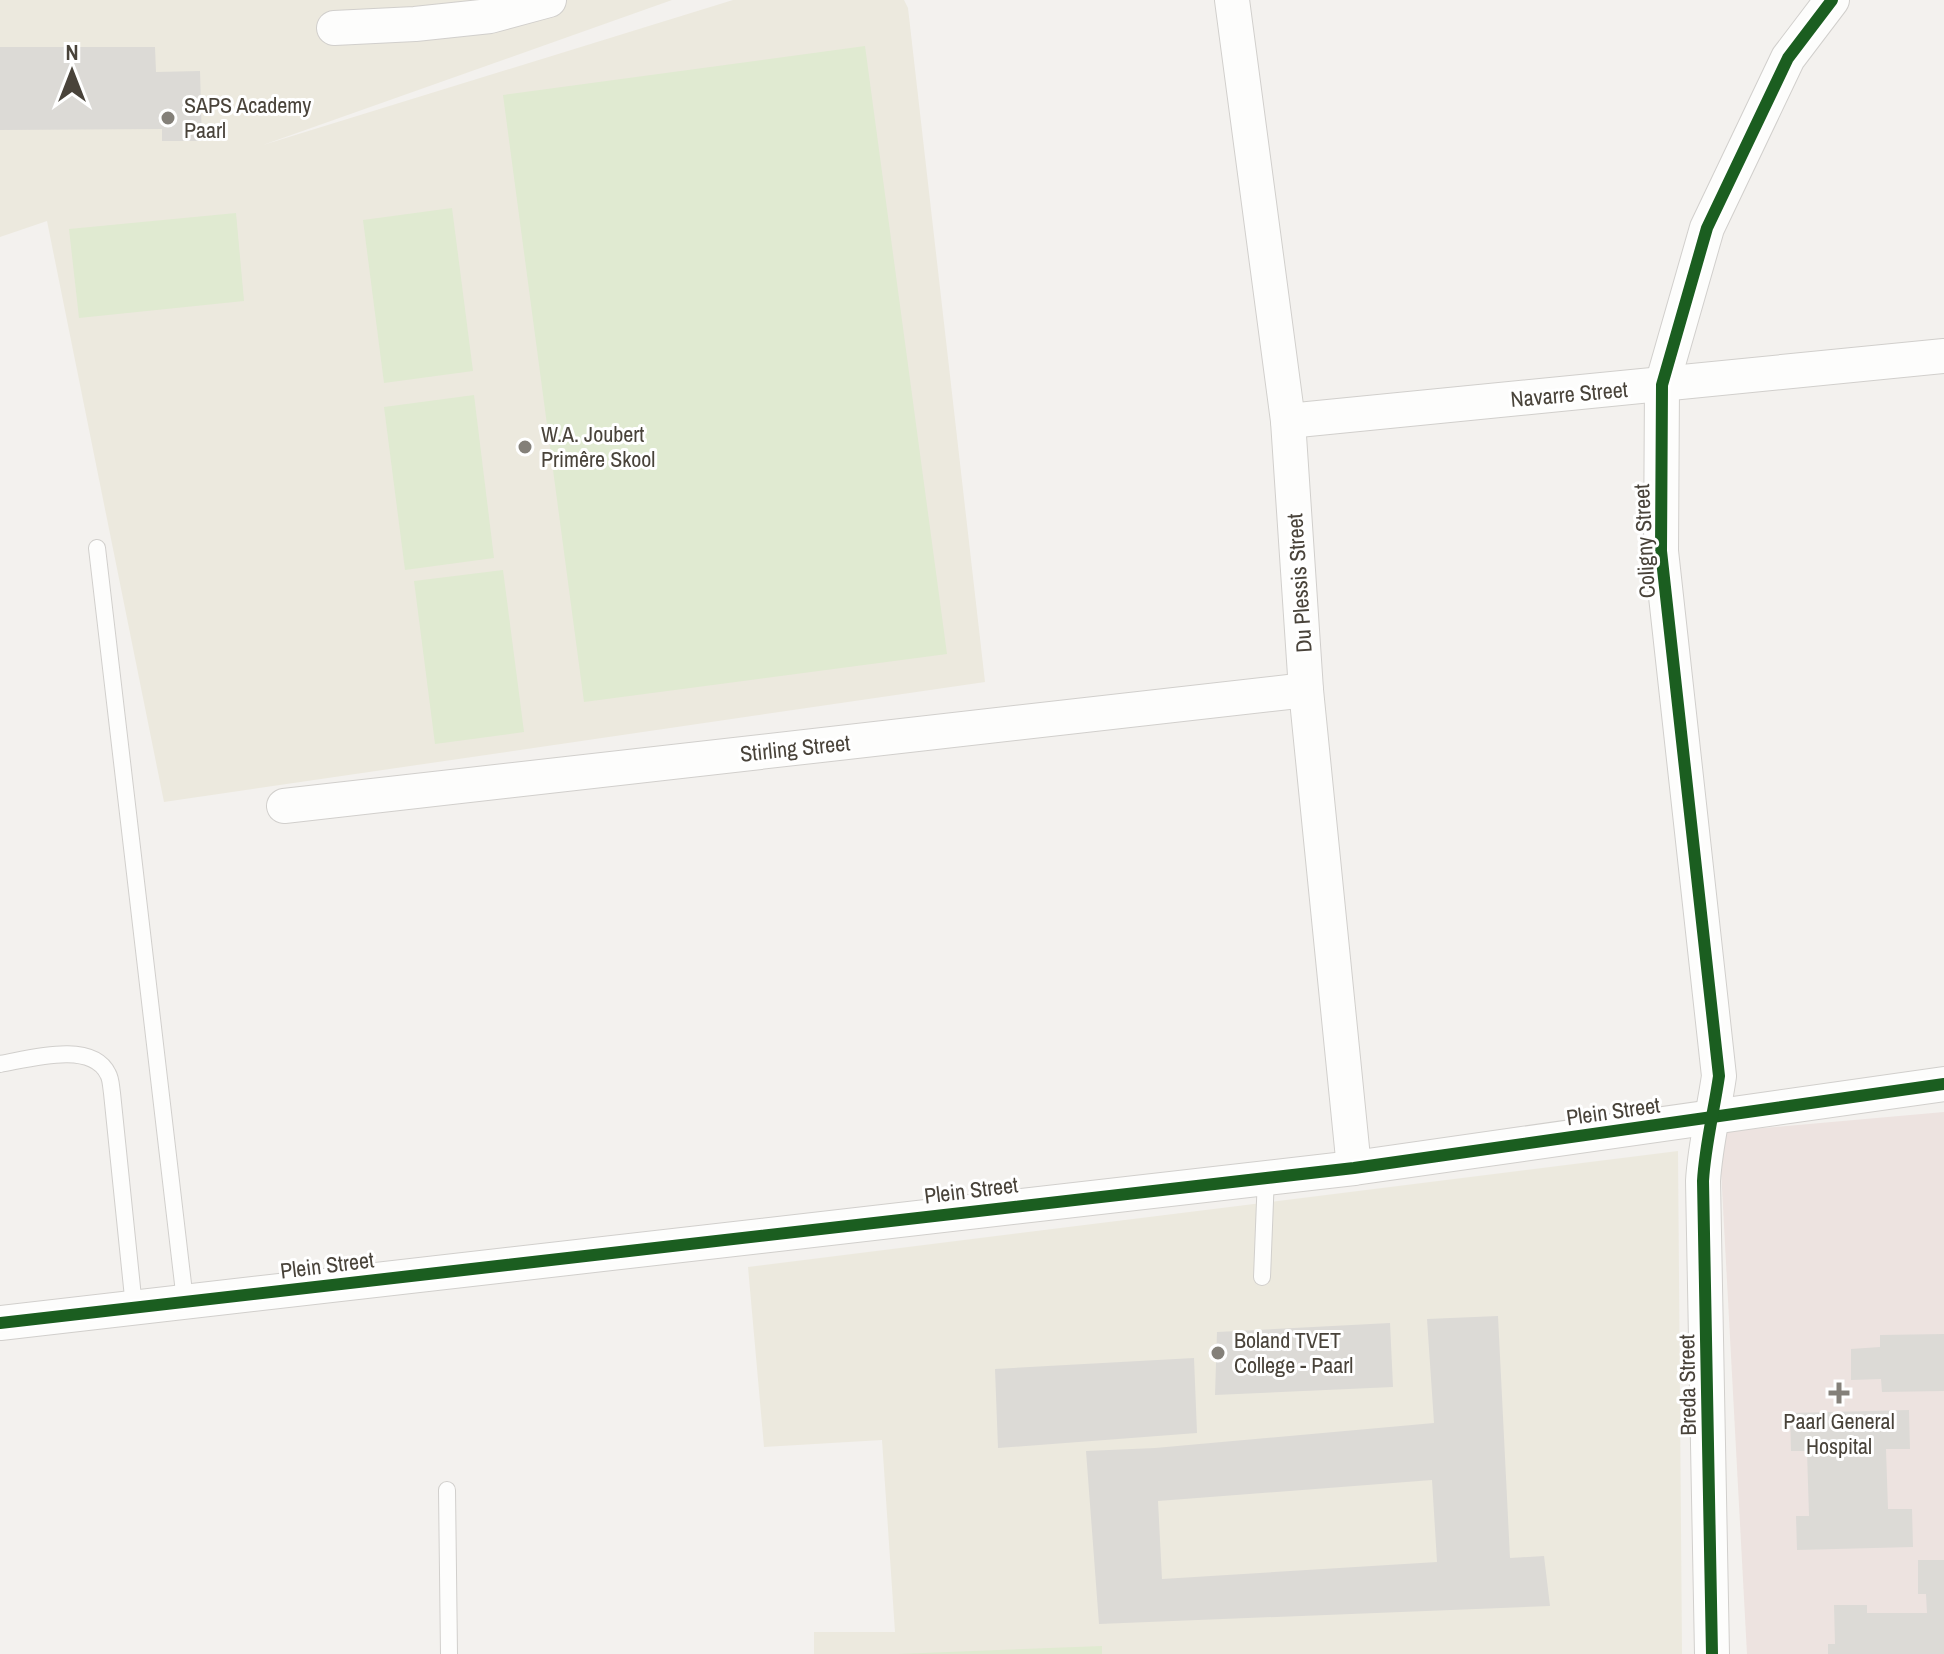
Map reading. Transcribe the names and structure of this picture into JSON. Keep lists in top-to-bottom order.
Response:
{
  "streets": {
    "street": [
      "Navarre Street",
      "Coligny Street",
      "Du Plessis Street",
      "Stirling Street",
      "Plein Street",
      "Breda Street"
    ]
  },
  "crossings": [
    ["Navarre Street", "Coligny Street"],
    ["Navarre Street", "Du Plessis Street"],
    ["Coligny Street", "Plein Street"],
    ["Coligny Street", "Breda Street"],
    ["Du Plessis Street", "Stirling Street"],
    ["Du Plessis Street", "Plein Street"],
    ["Plein Street", "Breda Street"]
  ],
  "places": {
    "other": ["SAPS Academy Paarl", "W.A. Joubert Primêre Skool", "Boland TVET College - Paarl"],
    "health": ["Paarl General Hospital"]
  },
  "north": "top"
}
